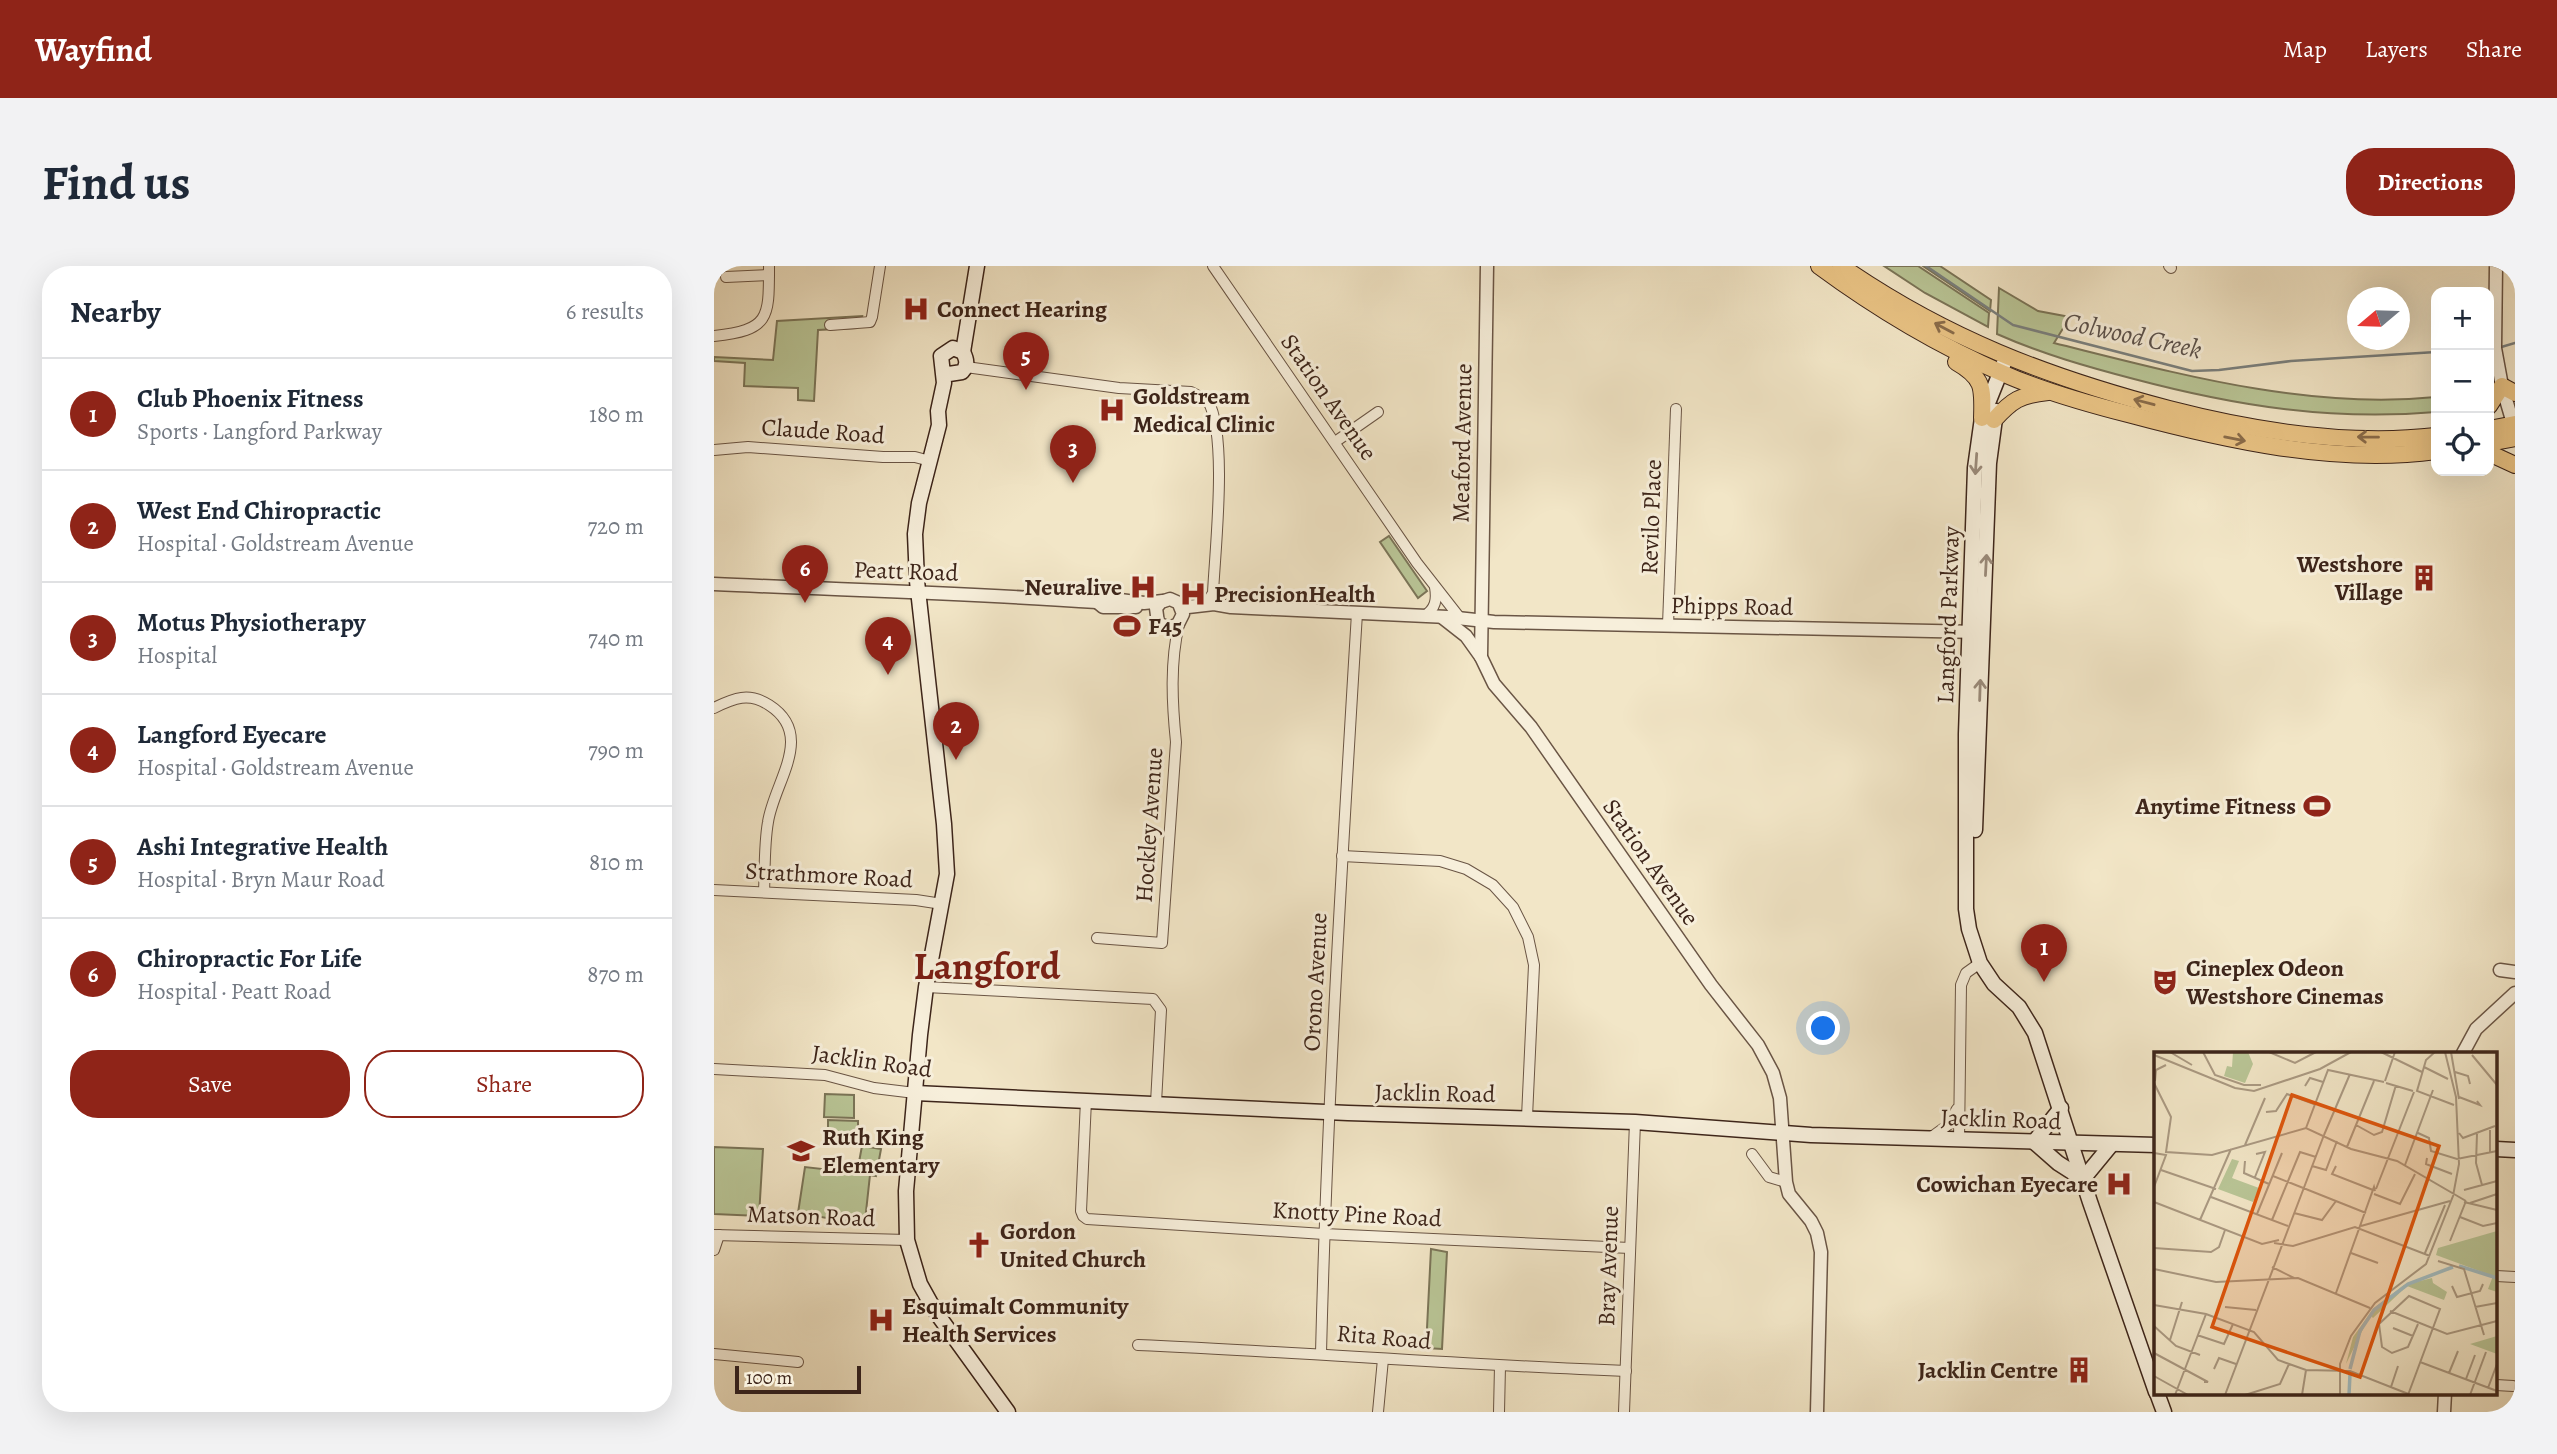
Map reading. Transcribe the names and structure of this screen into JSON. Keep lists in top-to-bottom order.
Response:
{
  "streets": {
    "main road": ["Langford Parkway", "Jacklin Road"],
    "street": [
      "Station Avenue",
      "Claude Road",
      "Meaford Avenue",
      "Revilo Place",
      "Peatt Road",
      "Phipps Road",
      "Hockley Avenue",
      "Strathmore Road",
      "Orono Avenue",
      "Knotty Pine Road",
      "Matson Road",
      "Bray Avenue",
      "Rita Road"
    ]
  },
  "crossings": [
    ["Station Avenue", "Meaford Avenue"],
    ["Station Avenue", "Peatt Road"],
    ["Station Avenue", "Phipps Road"],
    ["Station Avenue", "Jacklin Road"],
    ["Meaford Avenue", "Peatt Road"],
    ["Meaford Avenue", "Phipps Road"],
    ["Revilo Place", "Phipps Road"],
    ["Peatt Road", "Phipps Road"],
    ["Peatt Road", "Hockley Avenue"],
    ["Peatt Road", "Orono Avenue"],
    ["Phipps Road", "Langford Parkway"],
    ["Langford Parkway", "Jacklin Road"],
    ["Orono Avenue", "Jacklin Road"],
    ["Orono Avenue", "Knotty Pine Road"],
    ["Orono Avenue", "Rita Road"],
    ["Jacklin Road", "Knotty Pine Road"],
    ["Jacklin Road", "Bray Avenue"],
    ["Knotty Pine Road", "Bray Avenue"],
    ["Bray Avenue", "Rita Road"]
  ],
  "districts": ["Langford"],
  "water": ["Colwood Creek"],
  "places": {
    "hospital": [
      "Connect Hearing",
      "Goldstream Medical Clinic",
      "Neuralive",
      "PrecisionHealth",
      "Cowichan Eyecare",
      "Esquimalt Community Health Services"
    ],
    "building": ["Westshore Village", "Jacklin Centre"],
    "sports": ["F45", "Anytime Fitness"],
    "theatre": ["Cineplex Odeon Westshore Cinemas"],
    "school or university": ["Ruth King Elementary"],
    "church": ["Gordon United Church"]
  },
  "scale_bar": "100 m",
  "north": "left",
  "page": {
    "header": "Wayfind",
    "nav": ["Map", "Layers", "Share"],
    "buttons": [
      "Directions",
      ["Save", "Share"]
    ],
    "title": "Find us",
    "heading": ["Nearby", "6 results"],
    "map_buttons": ["+", "−"],
    "pins": [
      "5",
      "3",
      "6",
      "4",
      "2",
      "1"
    ],
    "list": [
      {
        "mark": "1",
        "name": "Club Phoenix Fitness",
        "note": "Sports · Langford Parkway",
        "value": "180 m"
      },
      {
        "mark": "2",
        "name": "West End Chiropractic",
        "note": "Hospital · Goldstream Avenue",
        "value": "720 m"
      },
      {
        "mark": "3",
        "name": "Motus Physiotherapy",
        "note": "Hospital",
        "value": "740 m"
      },
      {
        "mark": "4",
        "name": "Langford Eyecare",
        "note": "Hospital · Goldstream Avenue",
        "value": "790 m"
      },
      {
        "mark": "5",
        "name": "Ashi Integrative Health",
        "note": "Hospital · Bryn Maur Road",
        "value": "810 m"
      },
      {
        "mark": "6",
        "name": "Chiropractic For Life",
        "note": "Hospital · Peatt Road",
        "value": "870 m"
      }
    ],
    "scale": "100 m"
  }
}
